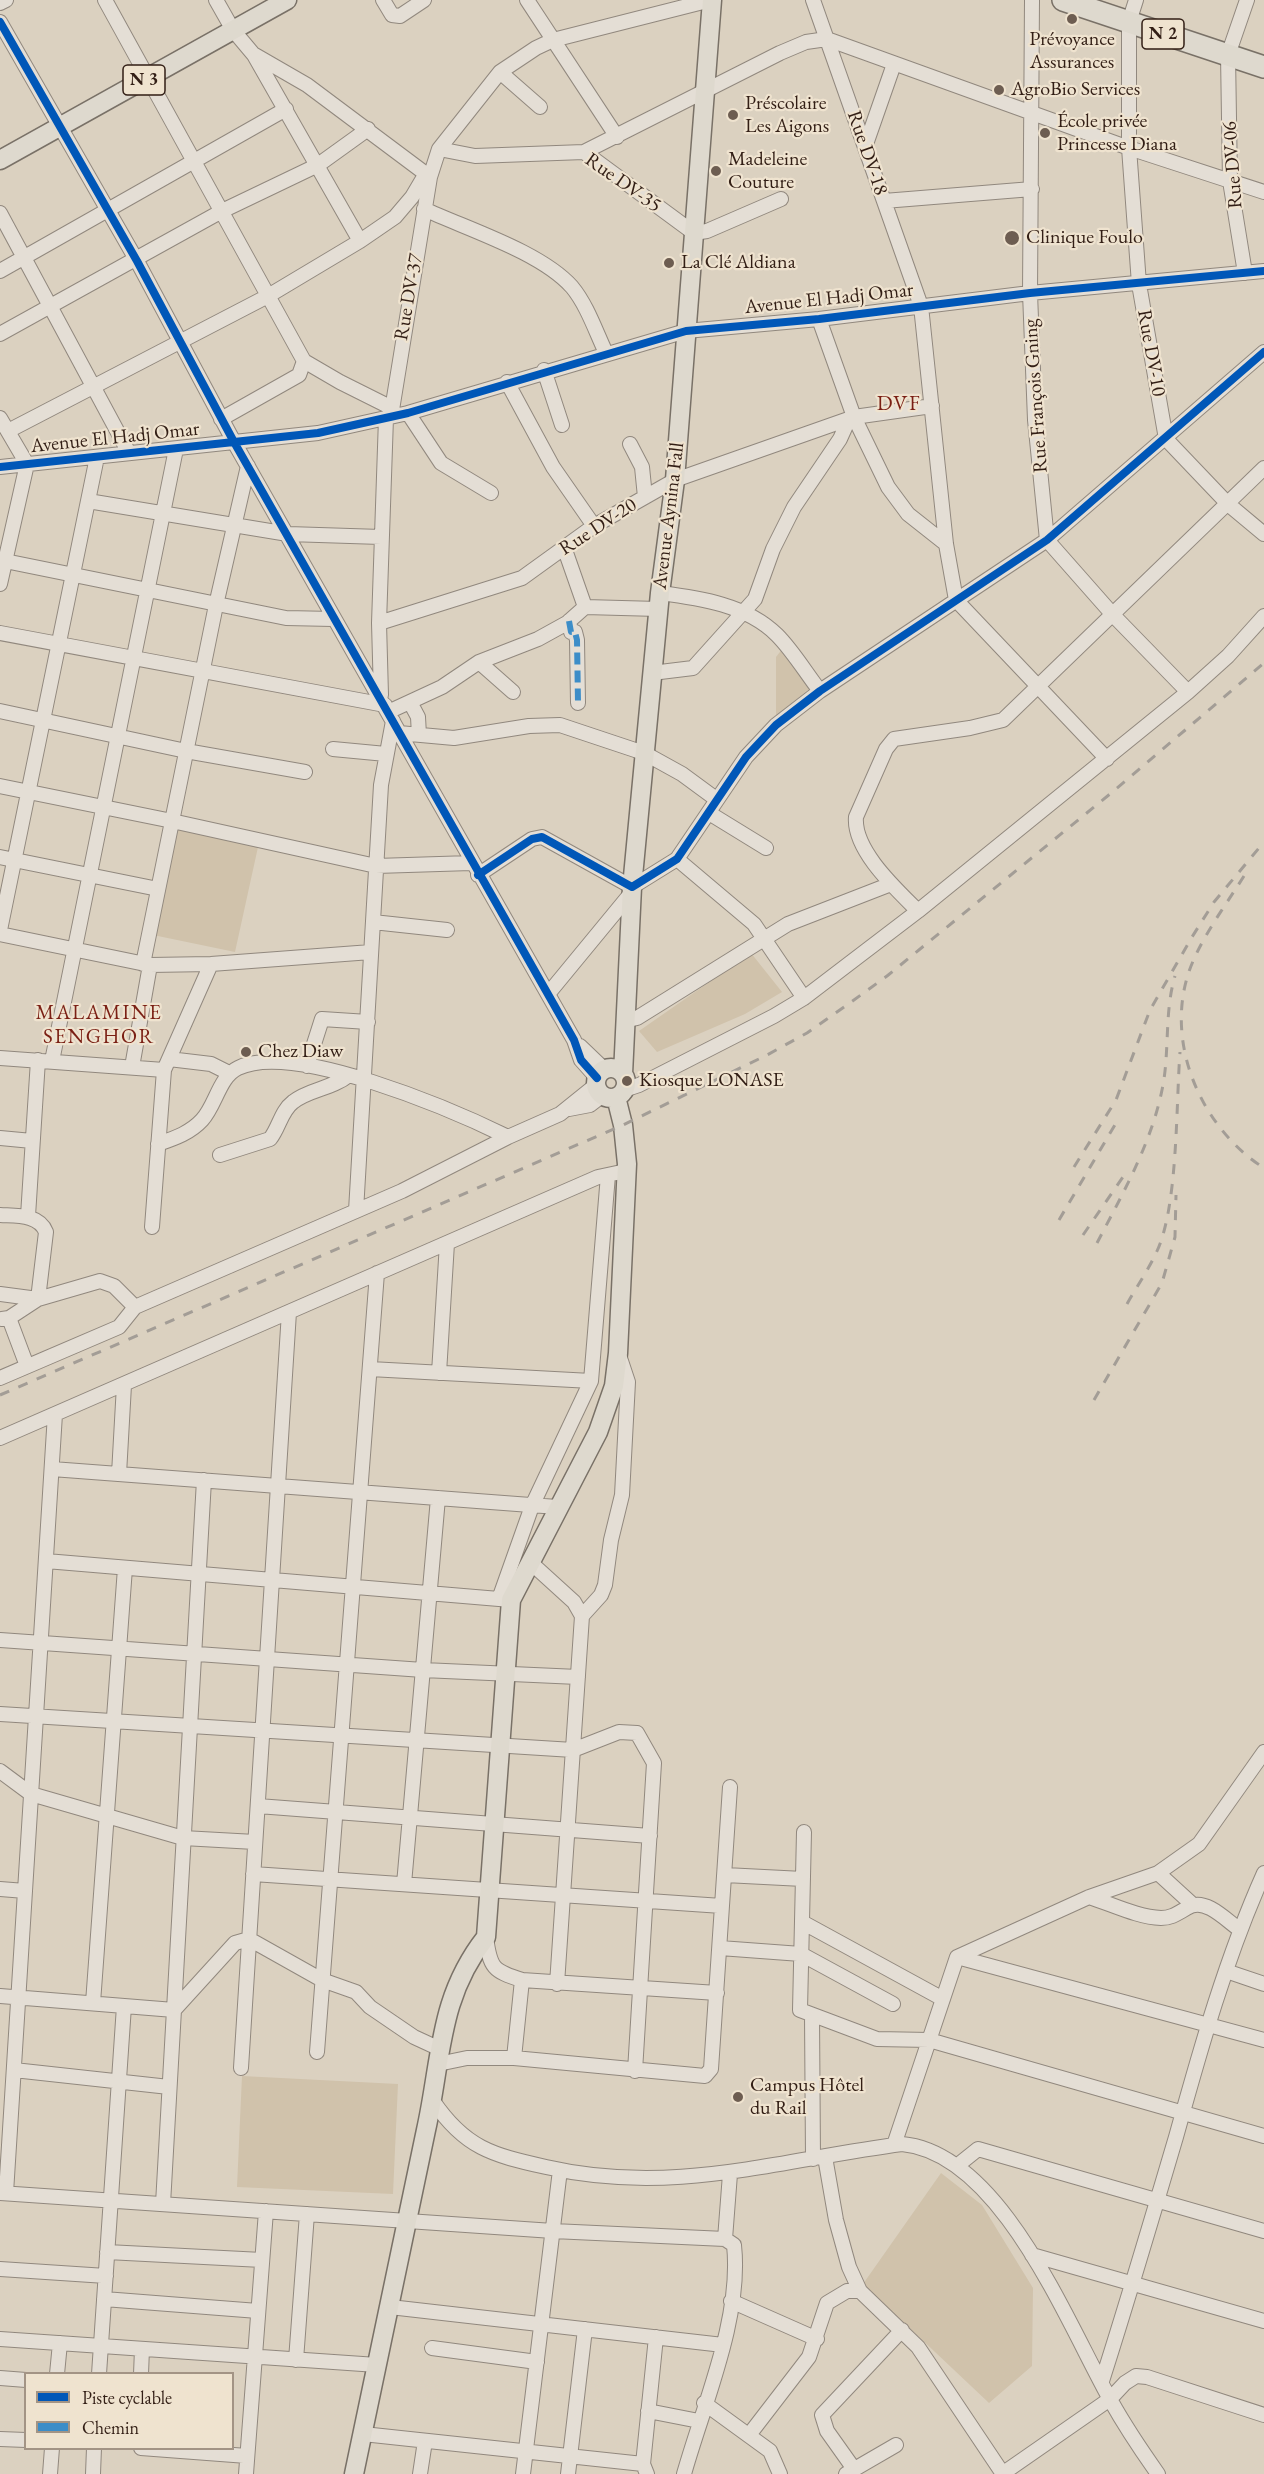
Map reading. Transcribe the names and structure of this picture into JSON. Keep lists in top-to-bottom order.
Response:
{
  "streets": {
    "highway": ["N 2"],
    "main road": ["N 3", "Avenue Aynina Fall"],
    "street": [
      "Rue DV-18",
      "Rue DV-06",
      "Rue DV-35",
      "Rue DV-37",
      "Avenue El Hadj Omar",
      "Rue DV-10",
      "Rue François Gning",
      "Rue DV-20"
    ]
  },
  "crossings": [
    ["N 2", "Rue DV-06"],
    ["N 2", "Rue DV-10"],
    ["Rue DV-18", "Avenue El Hadj Omar"],
    ["Rue DV-18", "Rue DV-20"],
    ["Rue DV-06", "Avenue El Hadj Omar"],
    ["Rue DV-35", "Avenue Aynina Fall"],
    ["Rue DV-37", "Avenue El Hadj Omar"],
    ["Rue DV-37", "Rue DV-20"],
    ["Avenue El Hadj Omar", "Rue DV-10"],
    ["Avenue El Hadj Omar", "Rue François Gning"],
    ["Avenue El Hadj Omar", "Avenue Aynina Fall"],
    ["Avenue Aynina Fall", "Rue DV-20"]
  ],
  "districts": ["DVF", "MALAMINE SENGHOR"],
  "places": [
    "Prévoyance Assurances",
    "AgroBio Services",
    "Préscolaire Les Aigons",
    "École privée Princesse Diana",
    "Madeleine Couture",
    "Clinique Foulo",
    "La Clé Aldiana",
    "Chez Diaw",
    "Kiosque LONASE",
    "Campus Hôtel du Rail"
  ],
  "legend": ["Piste cyclable", "Chemin"]
}
